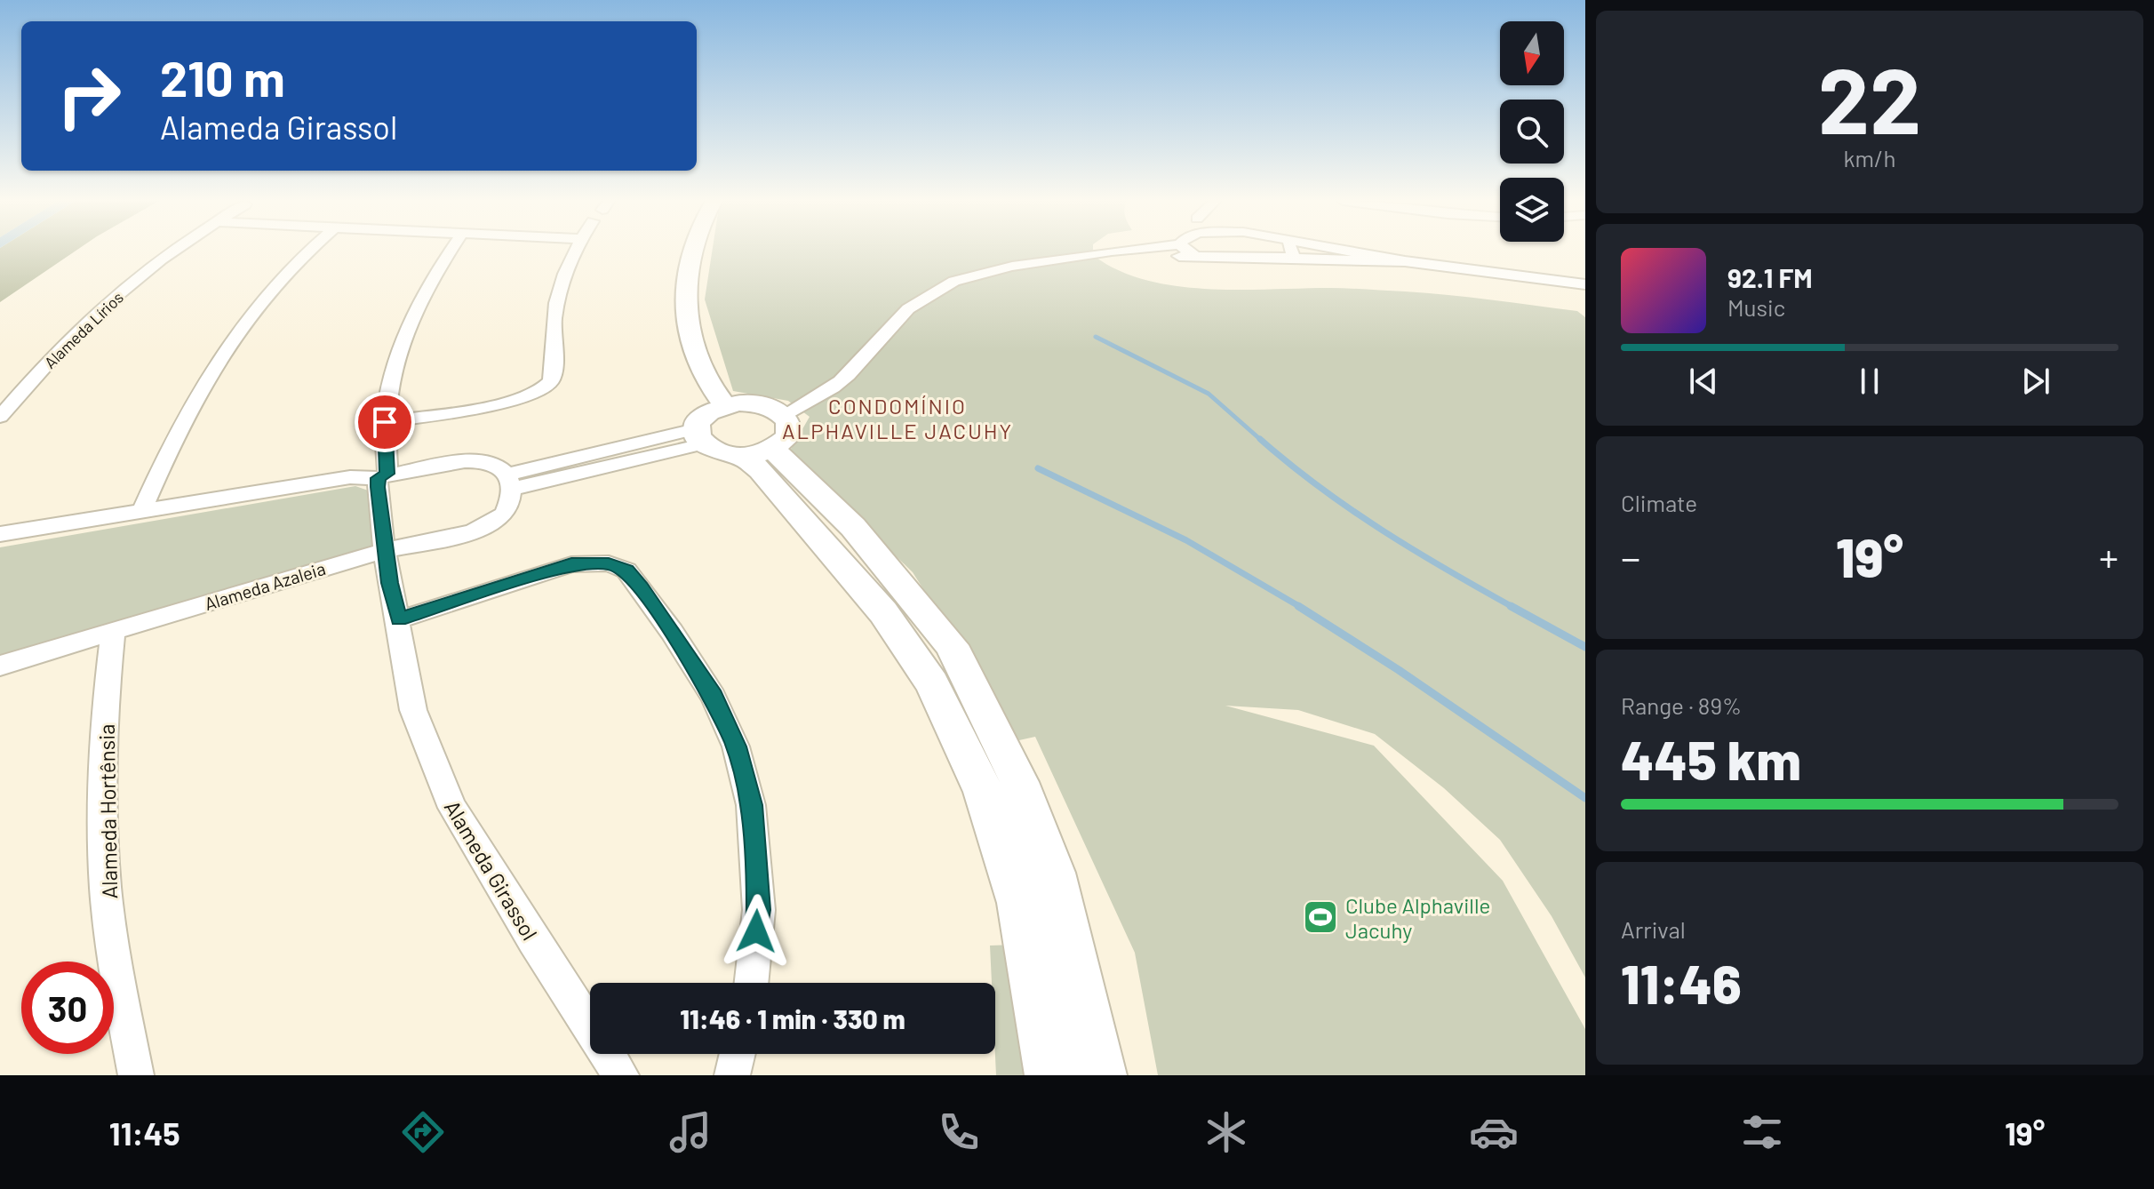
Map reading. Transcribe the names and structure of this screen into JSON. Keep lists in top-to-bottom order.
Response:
{
  "streets": {
    "street": [
      "Alameda Lírios",
      "Alameda Azaleia",
      "Alameda Hortênsia",
      "Alameda Girassol"
    ]
  },
  "crossings": [
    ["Alameda Azaleia", "Alameda Hortênsia"],
    ["Alameda Azaleia", "Alameda Girassol"]
  ],
  "districts": ["CONDOMÍNIO ALPHAVILLE JACUHY"],
  "places": {
    "sports": ["Clube Alphaville Jacuhy"]
  },
  "north": "bottom",
  "page": {
    "tile": [
      ["22", "km/h"],
      "Climate",
      ["Range · 89%", "445 km"],
      ["Arrival", "11:46"]
    ],
    "turn": ["210 m", "Alameda Girassol"],
    "song": ["92.1 FM", "Music"],
    "heat": ["−", "19°", "+"],
    "limit": "30",
    "trip": "11:46 · 1 min · 330 m",
    "tabs": ["11:45", "19°"]
  }
}
